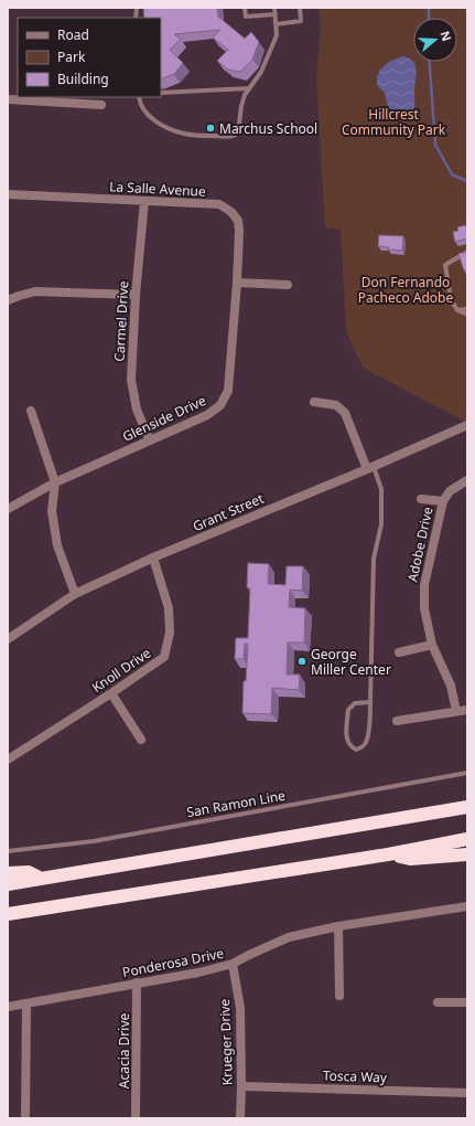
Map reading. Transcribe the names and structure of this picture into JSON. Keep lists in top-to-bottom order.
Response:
{
  "streets": {
    "street": [
      "La Salle Avenue",
      "Carmel Drive",
      "Glenside Drive",
      "Grant Street",
      "Adobe Drive",
      "Knoll Drive",
      "Ponderosa Drive",
      "Krueger Drive",
      "Acacia Drive",
      "Tosca Way"
    ],
    "lane": ["San Ramon Line"]
  },
  "crossings": [
    ["La Salle Avenue", "Carmel Drive"],
    ["La Salle Avenue", "Glenside Drive"],
    ["Carmel Drive", "Glenside Drive"],
    ["Grant Street", "Knoll Drive"],
    ["Ponderosa Drive", "Krueger Drive"],
    ["Ponderosa Drive", "Acacia Drive"],
    ["Krueger Drive", "Tosca Way"]
  ],
  "parks": ["Hillcrest Community Park", "Don Fernando Pacheco Adobe"],
  "places": ["Marchus School", "George Miller Center"],
  "legend": ["Road", "Park", "Building"],
  "north": "right"
}
